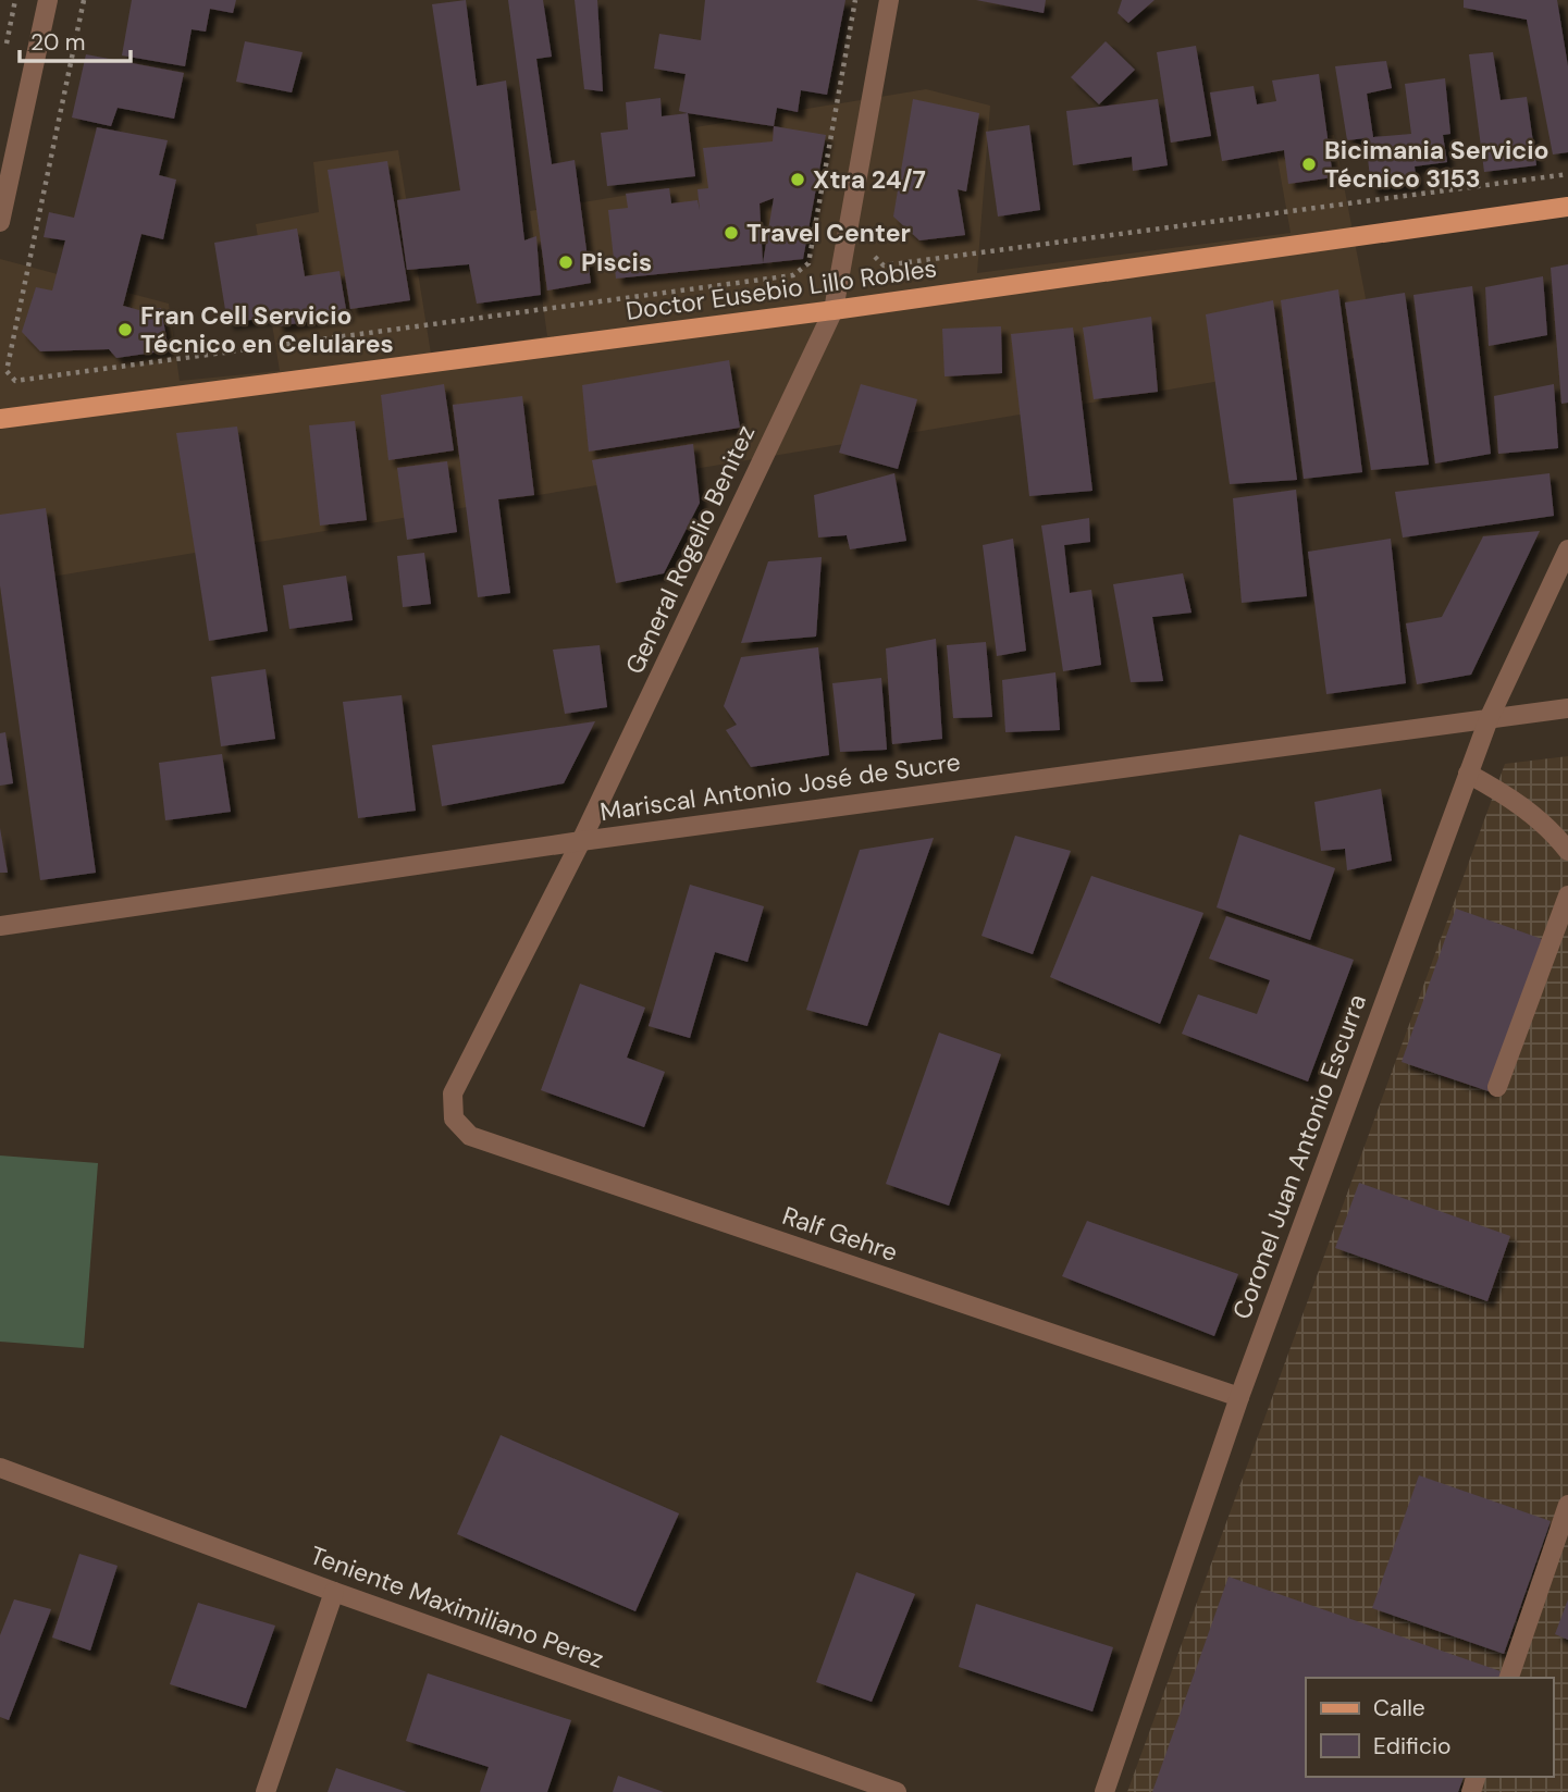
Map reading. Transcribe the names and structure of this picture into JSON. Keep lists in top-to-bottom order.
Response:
{
  "streets": {
    "main road": ["Doctor Eusebio Lillo Robles"],
    "street": [
      "General Rogelio Benitez",
      "Mariscal Antonio José de Sucre",
      "Coronel Juan Antonio Escurra",
      "Ralf Gehre",
      "Teniente Maximiliano Perez"
    ]
  },
  "crossings": [
    ["Doctor Eusebio Lillo Robles", "General Rogelio Benitez"],
    ["General Rogelio Benitez", "Mariscal Antonio José de Sucre"],
    ["General Rogelio Benitez", "Ralf Gehre"],
    ["Mariscal Antonio José de Sucre", "Coronel Juan Antonio Escurra"],
    ["Coronel Juan Antonio Escurra", "Ralf Gehre"]
  ],
  "places": [
    "Bicimania Servicio Técnico 3153",
    "Xtra 24/7",
    "Travel Center",
    "Piscis",
    "Fran Cell Servicio Técnico en Celulares"
  ],
  "legend": ["Calle", "Edificio"],
  "scale_bar": "20 m"
}
